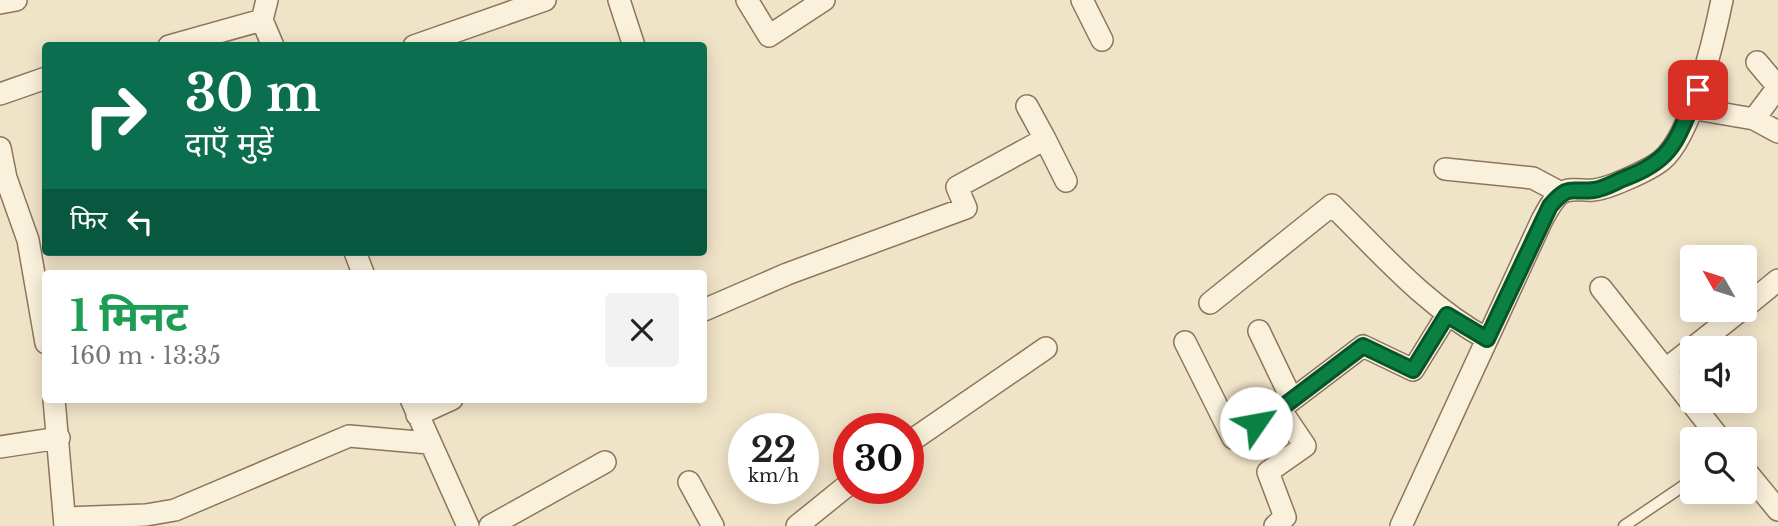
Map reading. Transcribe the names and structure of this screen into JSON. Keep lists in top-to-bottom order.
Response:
{
  "north": "top left",
  "page": {
    "turn": ["30 m", "दाएँ मुड़ें"],
    "then": "फिर",
    "heading": ["1 मिनट", "160 m · 13:35"],
    "speed": "22 km/h",
    "limit": "30"
  }
}
